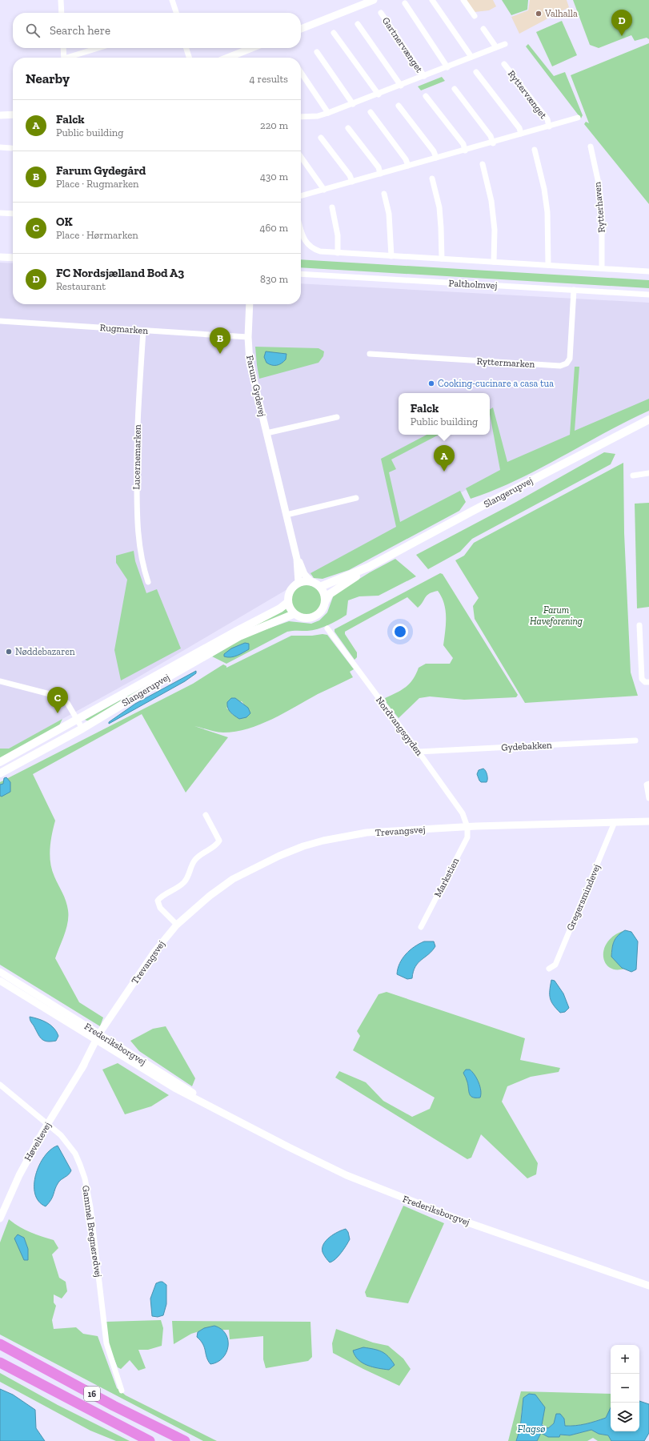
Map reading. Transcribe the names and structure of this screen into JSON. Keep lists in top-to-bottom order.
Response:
{
  "streets": {
    "highway": ["16"],
    "main road": ["Slangerupvej"],
    "street": [
      "Gartnervænget",
      "Ryttervænget",
      "Rytterhaven",
      "Paltholmvej",
      "Rugmarken",
      "Ryttermarken",
      "Farum Gydevej",
      "Lucernemarken",
      "Nordvangsgyden",
      "Gydebakken",
      "Trevangsvej",
      "Markstien",
      "Gregersmindevej",
      "Frederiksborgvej",
      "Høveltevej",
      "Gammel Bregnerødvej"
    ]
  },
  "crossings": [
    ["Paltholmvej", "Ryttermarken"],
    ["Rugmarken", "Farum Gydevej"],
    ["Rugmarken", "Lucernemarken"],
    ["Farum Gydevej", "Slangerupvej"],
    ["Nordvangsgyden", "Gydebakken"],
    ["Nordvangsgyden", "Trevangsvej"],
    ["Nordvangsgyden", "Markstien"],
    ["Trevangsvej", "Markstien"],
    ["Trevangsvej", "Gregersmindevej"],
    ["Trevangsvej", "Frederiksborgvej"],
    ["Trevangsvej", "Høveltevej"],
    ["Frederiksborgvej", "Høveltevej"],
    ["Høveltevej", "Gammel Bregnerødvej"]
  ],
  "water": ["Flagsø"],
  "parks": ["Farum Haveforening"],
  "places": ["Valhalla", "Cooking-cucinare a casa tua", "Nøddebazaren"],
  "page": {
    "pins": [
      "D",
      "B",
      "A",
      "C"
    ],
    "search": "Search here",
    "heading": ["Nearby", "4 results"],
    "list": [
      {
        "mark": "A",
        "name": "Falck",
        "note": "Public building",
        "value": "220 m"
      },
      {
        "mark": "B",
        "name": "Farum Gydegård",
        "note": "Place · Rugmarken",
        "value": "430 m"
      },
      {
        "mark": "C",
        "name": "OK",
        "note": "Place · Hørmarken",
        "value": "460 m"
      },
      {
        "mark": "D",
        "name": "FC Nordsjælland Bod A3",
        "note": "Restaurant",
        "value": "830 m"
      }
    ],
    "popup": ["Falck", "Public building"],
    "map_buttons": ["+", "−"]
  }
}
